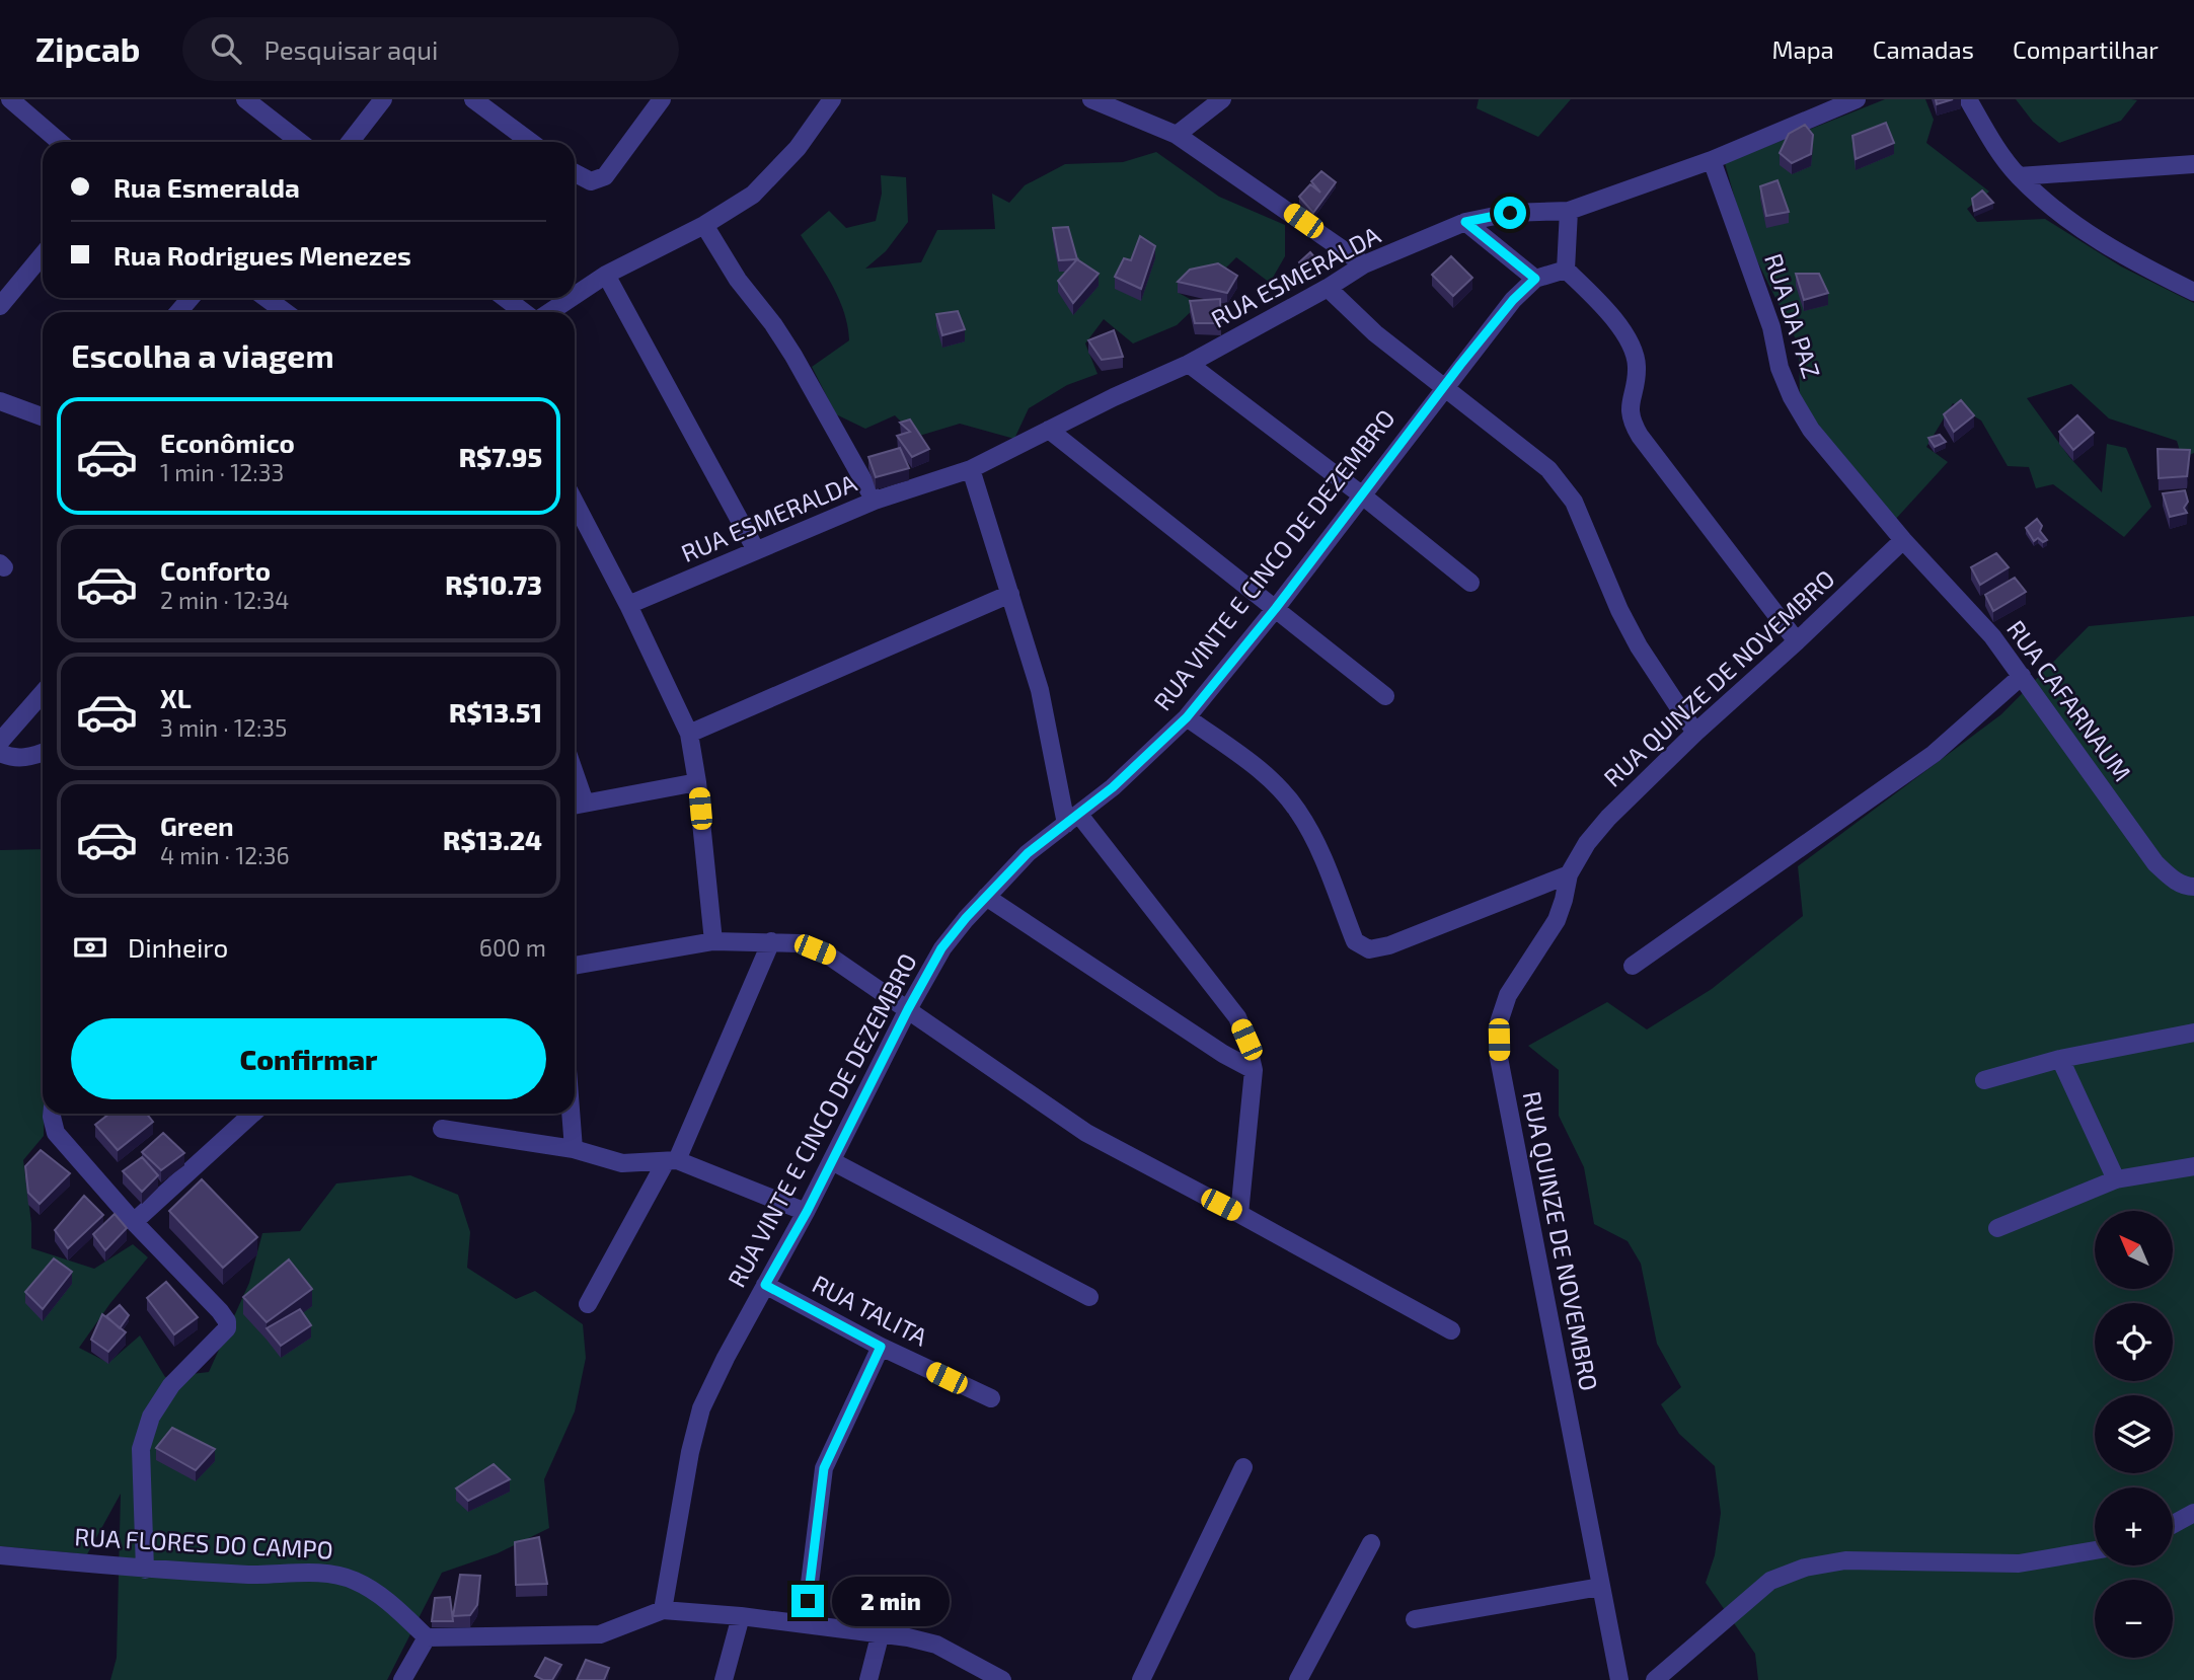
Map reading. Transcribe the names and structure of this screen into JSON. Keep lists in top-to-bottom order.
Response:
{
  "streets": {
    "street": [
      "RUA ESMERALDA",
      "RUA DA PAZ",
      "RUA VINTE E CINCO DE DEZEMBRO",
      "RUA QUINZE DE NOVEMBRO",
      "RUA CAFARNAUM",
      "RUA TALITA",
      "RUA FLORES DO CAMPO"
    ]
  },
  "crossings": [
    ["RUA ESMERALDA", "RUA DA PAZ"],
    ["RUA DA PAZ", "RUA QUINZE DE NOVEMBRO"],
    ["RUA DA PAZ", "RUA CAFARNAUM"],
    ["RUA VINTE E CINCO DE DEZEMBRO", "RUA TALITA"],
    ["RUA QUINZE DE NOVEMBRO", "RUA CAFARNAUM"]
  ],
  "north": "top left",
  "page": {
    "header": "Zipcab",
    "search": "Pesquisar aqui",
    "nav": ["Mapa", "Camadas", "Compartilhar"],
    "banner": ["Rua Esmeralda", "Rua Rodrigues Menezes"],
    "heading": "Escolha a viagem",
    "list": [
      {
        "name": "Econômico",
        "note": "1 min · 12:33",
        "value": "R$7.95"
      },
      {
        "name": "Conforto",
        "note": "2 min · 12:34",
        "value": "R$10.73"
      },
      {
        "name": "XL",
        "note": "3 min · 12:35",
        "value": "R$13.51"
      },
      {
        "name": "Green",
        "note": "4 min · 12:36",
        "value": "R$13.24"
      }
    ],
    "pay": ["Dinheiro", "600 m"],
    "buttons": "Confirmar",
    "map_buttons": ["+", "−"],
    "bubble": "2 min"
  }
}
